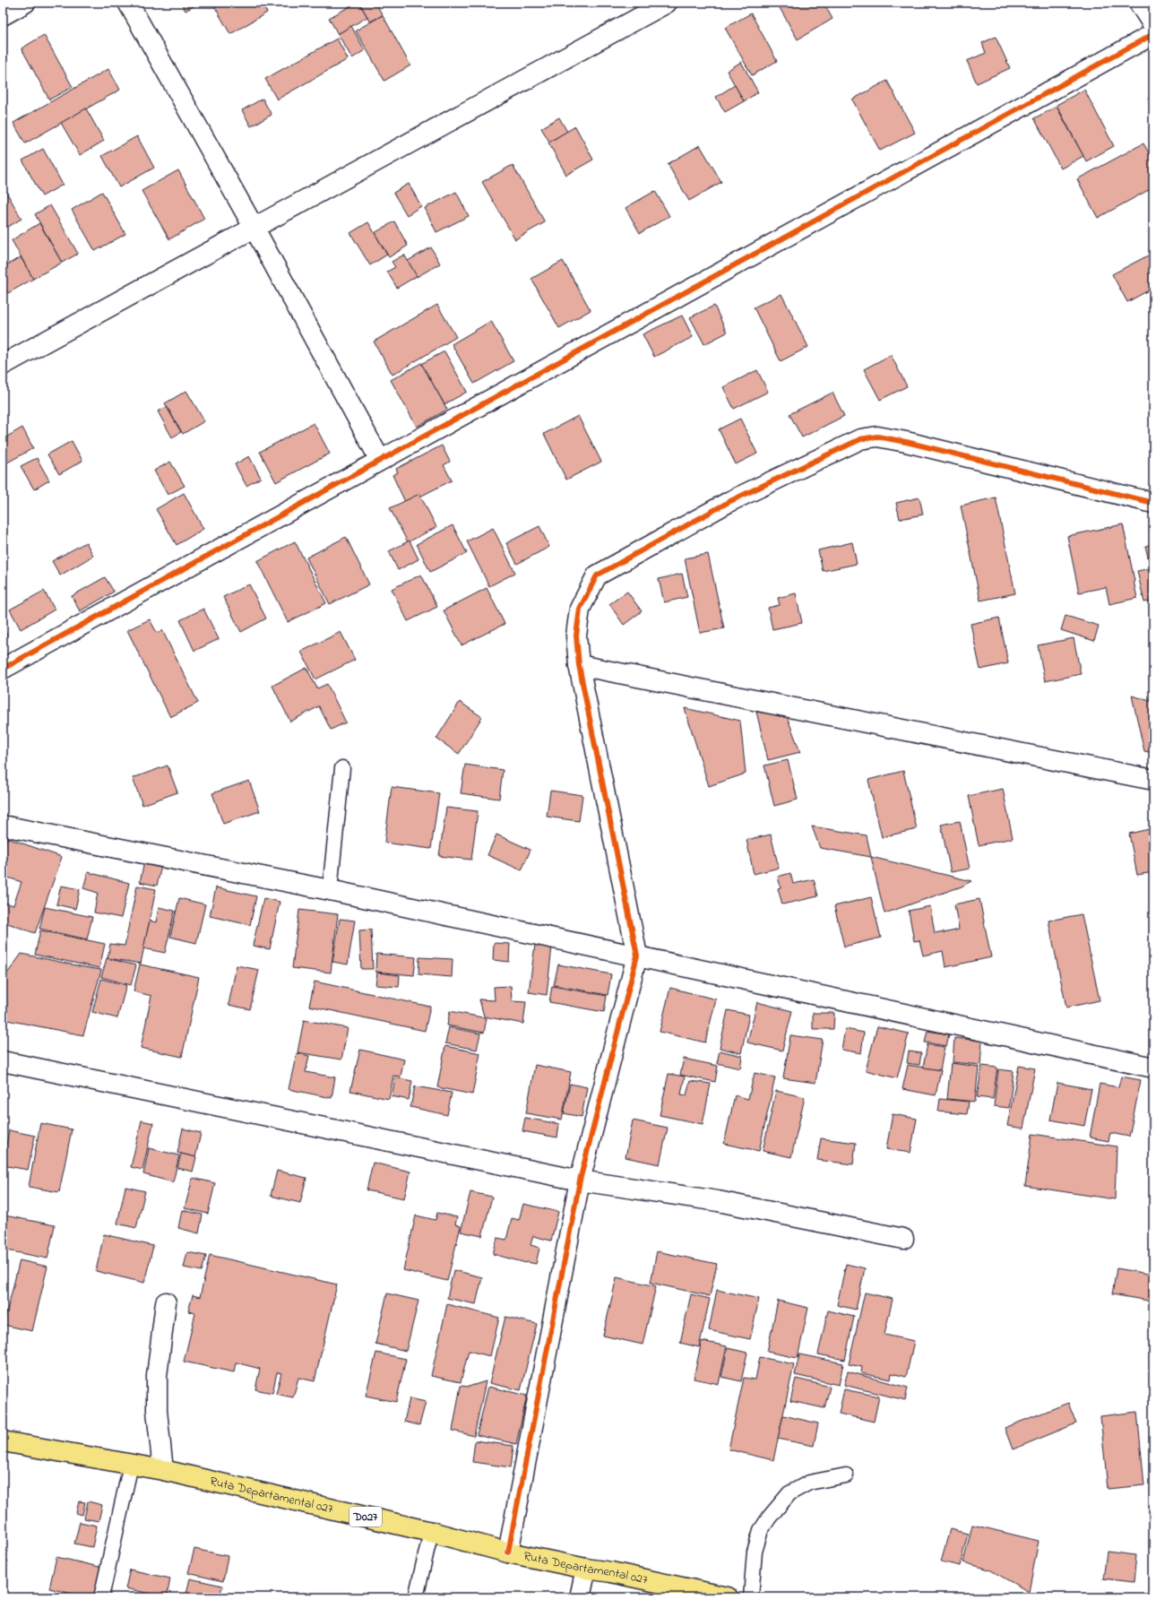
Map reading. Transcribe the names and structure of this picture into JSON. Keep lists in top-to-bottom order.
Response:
{
  "streets": {
    "main road": ["Ruta Departamental 027", "D027"]
  }
}
